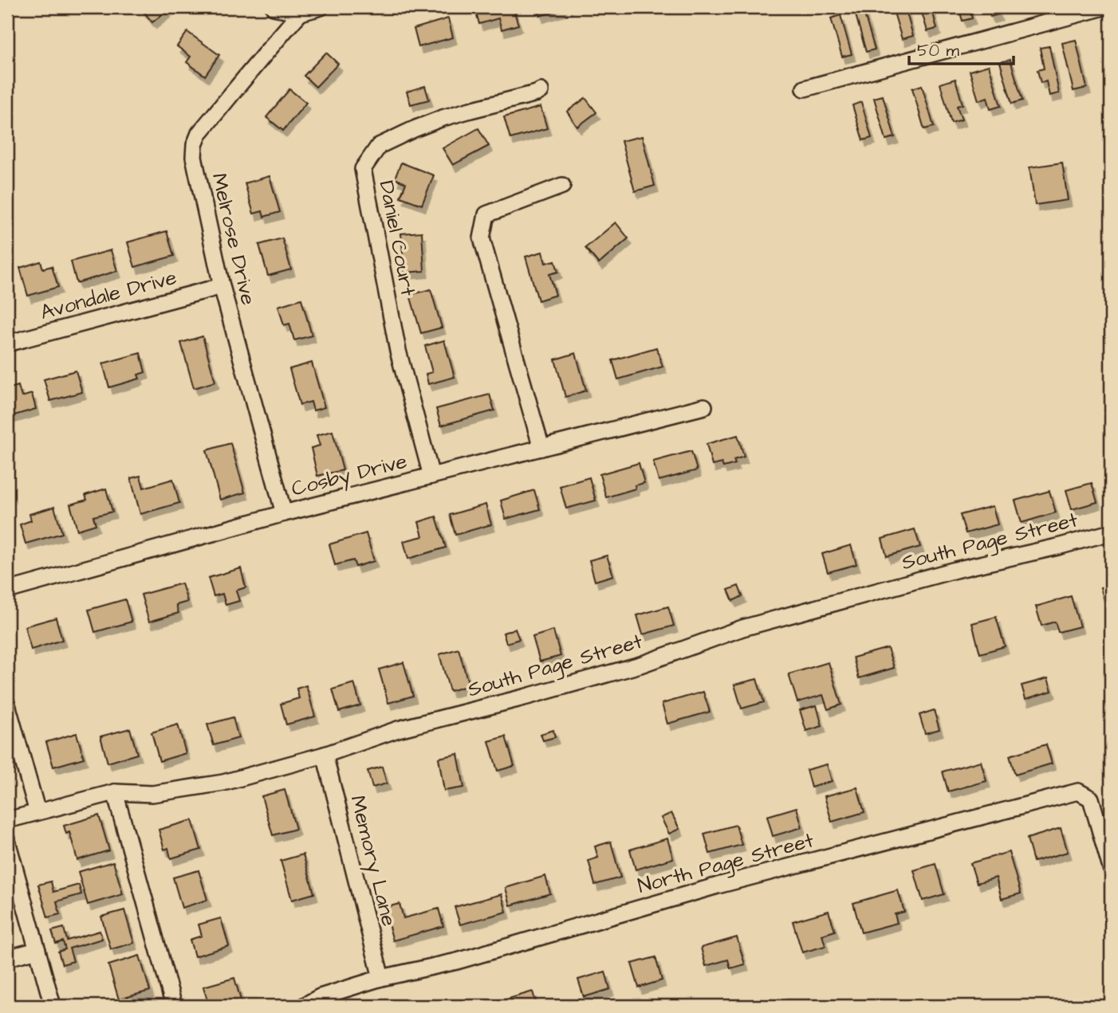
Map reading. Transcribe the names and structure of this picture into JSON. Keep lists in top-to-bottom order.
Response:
{
  "streets": {
    "street": [
      "Daniel Court",
      "Melrose Drive",
      "Avondale Drive",
      "Cosby Drive",
      "South Page Street",
      "Memory Lane",
      "North Page Street"
    ]
  },
  "crossings": [
    ["Daniel Court", "Cosby Drive"],
    ["Melrose Drive", "Avondale Drive"],
    ["Melrose Drive", "Cosby Drive"],
    ["South Page Street", "Memory Lane"],
    ["Memory Lane", "North Page Street"]
  ],
  "scale_bar": "50 m"
}
